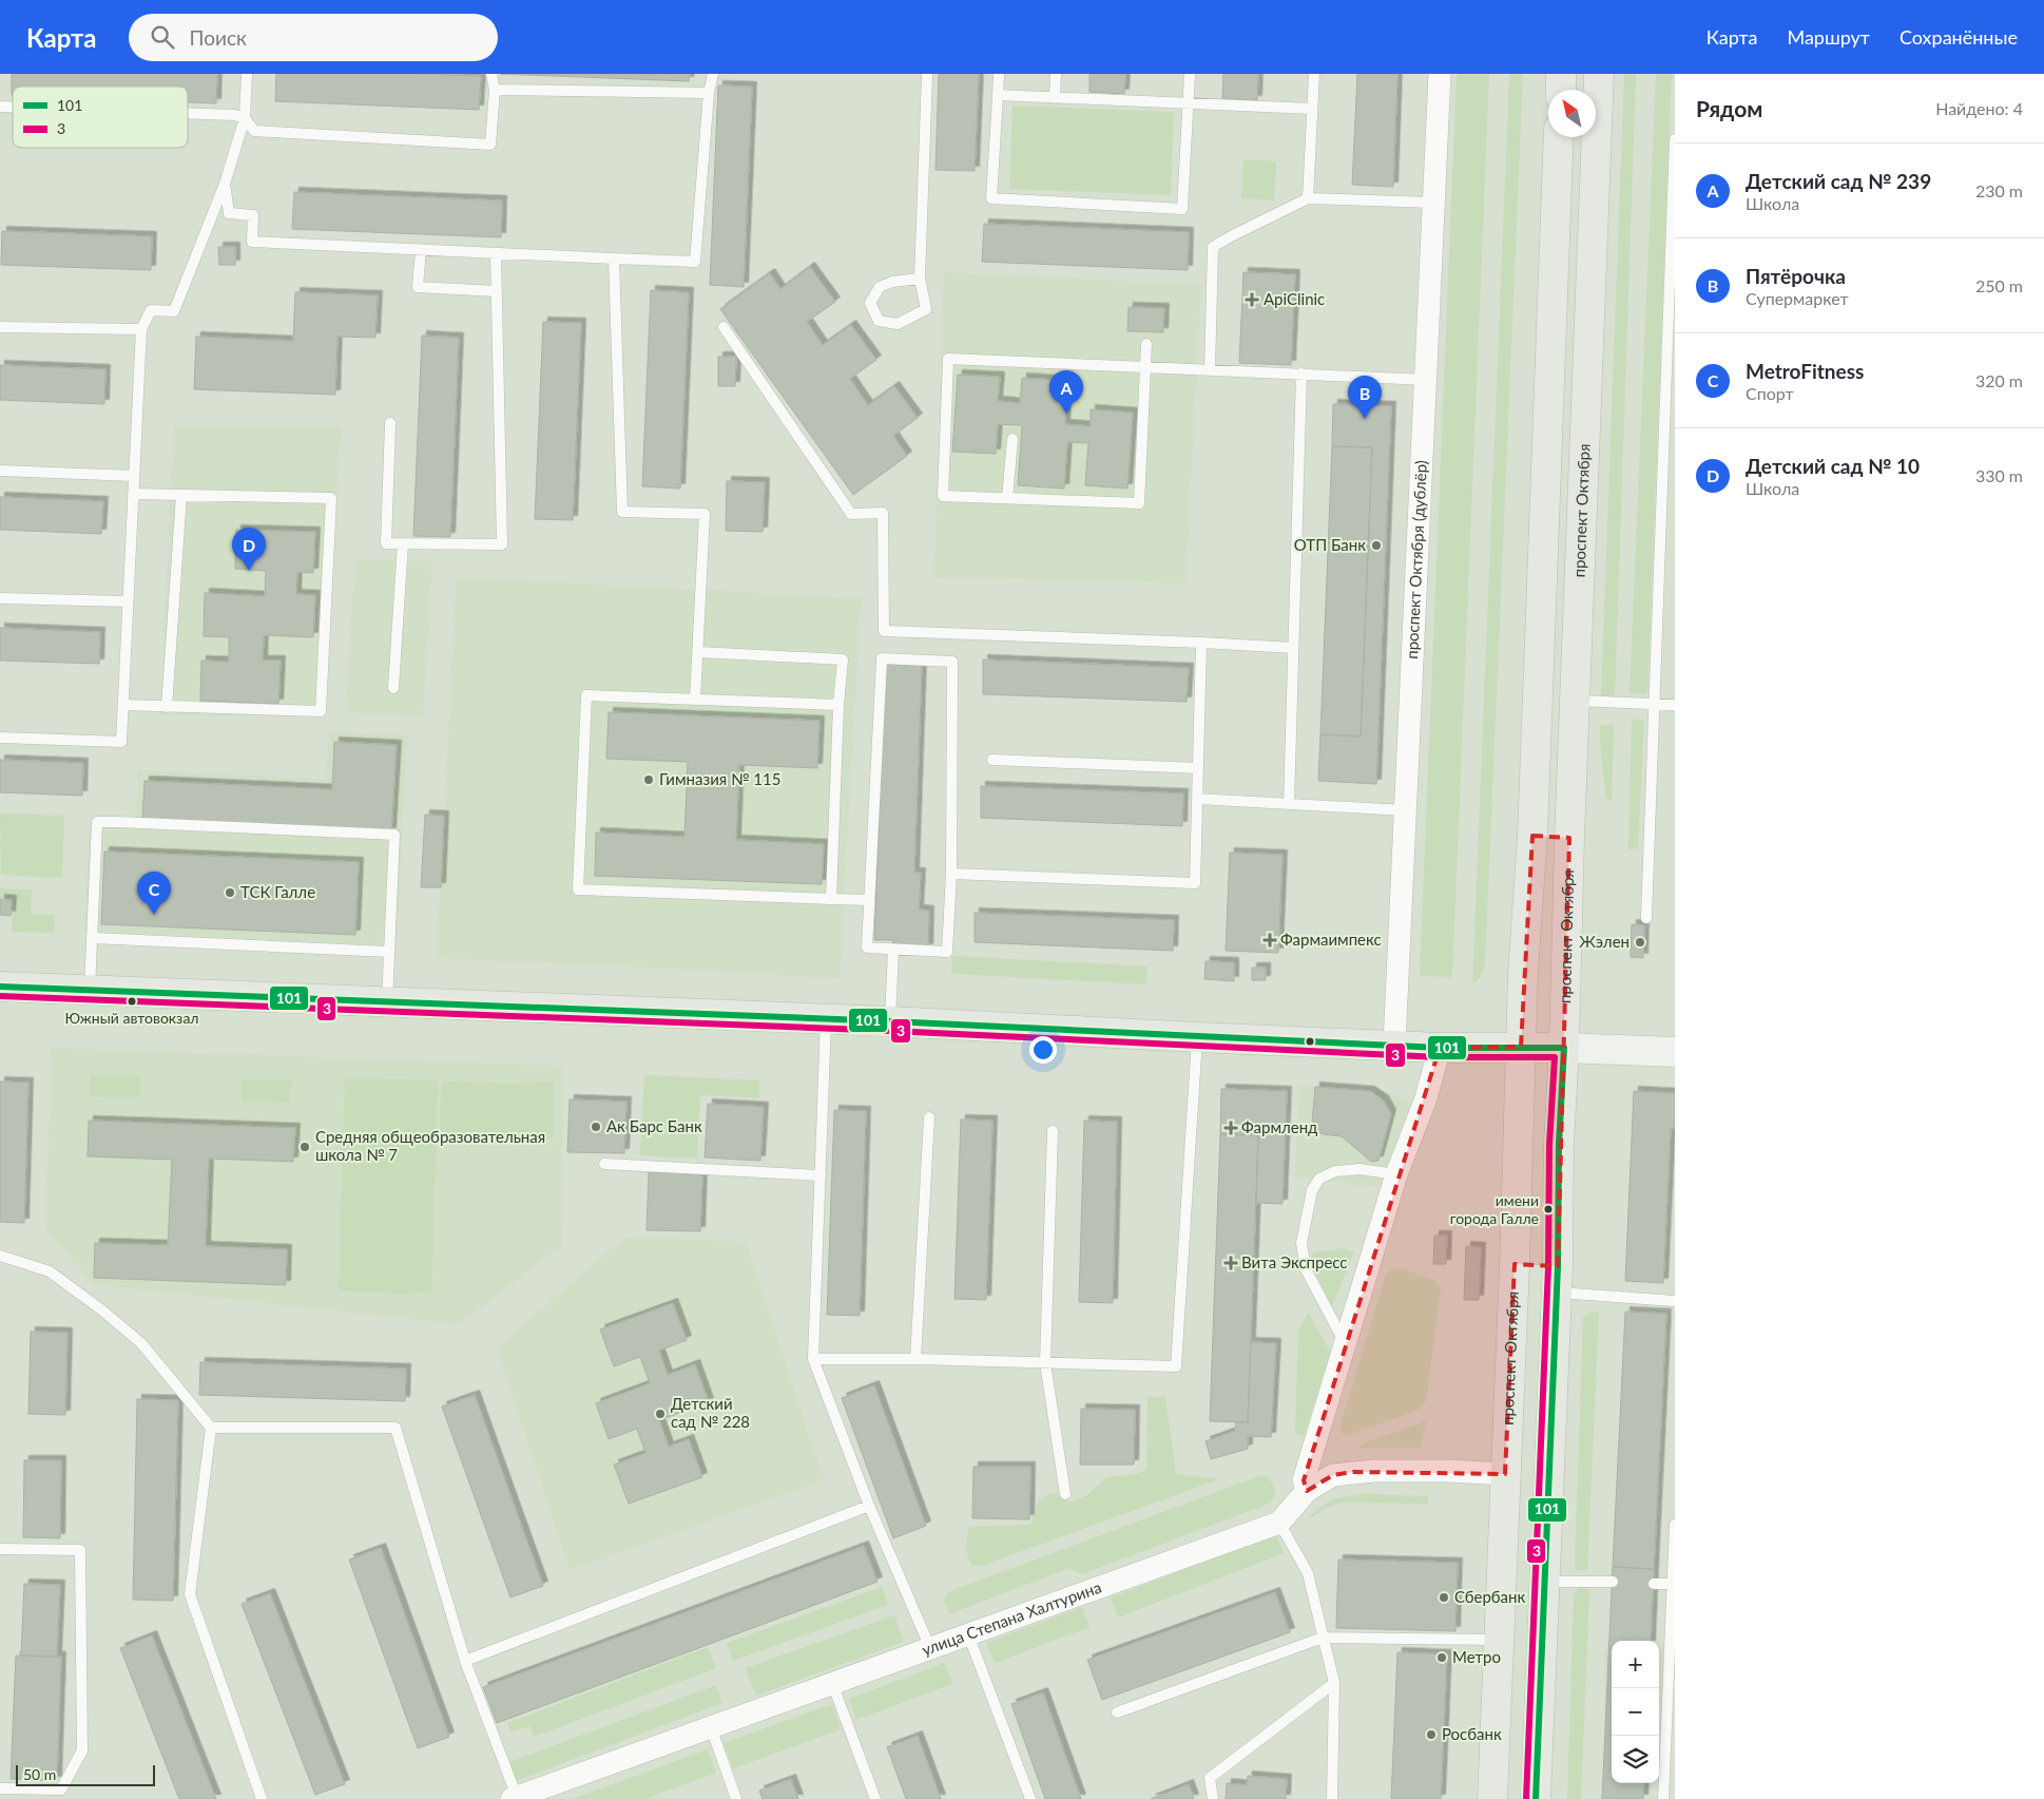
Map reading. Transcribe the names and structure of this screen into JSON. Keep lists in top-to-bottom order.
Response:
{
  "streets": {
    "main road": ["проспект Октября"],
    "street": ["проспект Октября (дублёр)", "улица Степана Халтурина"]
  },
  "places": {
    "health": [
      "ApiClinic",
      "Фармаимпекс",
      "Фармленд",
      "Вита Экспресс"
    ],
    "other": [
      "ОТП Банк",
      "Гимназия № 115",
      "ТСК Галле",
      "Жэлен",
      "Южный автовокзал",
      "Ак Барс Банк",
      "Средняя общеобразовательная школа № 7",
      "имени города Галле",
      "Детский сад № 228",
      "Сбербанк",
      "Метро",
      "Росбанк"
    ]
  },
  "lines": ["transit line 101", "transit line 3"],
  "legend": ["101", "3"],
  "scale_bar": "50 m",
  "north": "top left",
  "page": {
    "header": "Карта",
    "search": "Поиск",
    "nav": ["Карта", "Маршрут", "Сохранённые"],
    "heading": ["Рядом", "Найдено: 4"],
    "list": [
      {
        "mark": "A",
        "name": "Детский сад № 239",
        "note": "Школа",
        "value": "230 m"
      },
      {
        "mark": "B",
        "name": "Пятёрочка",
        "note": "Супермаркет",
        "value": "250 m"
      },
      {
        "mark": "C",
        "name": "MetroFitness",
        "note": "Спорт",
        "value": "320 m"
      },
      {
        "mark": "D",
        "name": "Детский сад № 10",
        "note": "Школа",
        "value": "330 m"
      }
    ],
    "pins": [
      "A",
      "B",
      "D",
      "C"
    ],
    "map_buttons": ["+", "−"],
    "scale": "50 m"
  }
}
